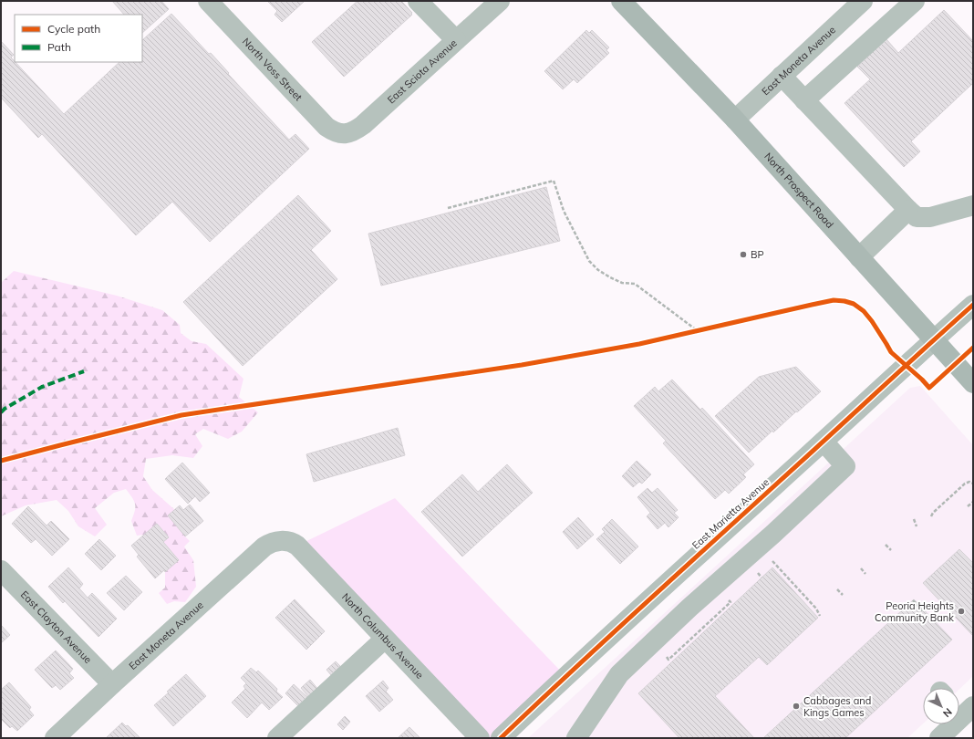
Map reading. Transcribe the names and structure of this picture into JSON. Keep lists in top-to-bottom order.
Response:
{
  "streets": {
    "main road": ["North Prospect Road"],
    "street": [
      "East Moneta Avenue",
      "North Voss Street",
      "East Sciota Avenue",
      "East Marietta Avenue",
      "East Clayton Avenue",
      "North Columbus Avenue"
    ]
  },
  "crossings": [
    ["East Moneta Avenue", "North Prospect Road"],
    ["East Moneta Avenue", "East Clayton Avenue"],
    ["East Moneta Avenue", "North Columbus Avenue"],
    ["North Voss Street", "East Sciota Avenue"],
    ["North Prospect Road", "East Marietta Avenue"]
  ],
  "places": ["BP", "Peoria Heights Community Bank", "Cabbages and Kings Games"],
  "legend": ["Cycle path", "Path"],
  "north": "bottom right"
}
